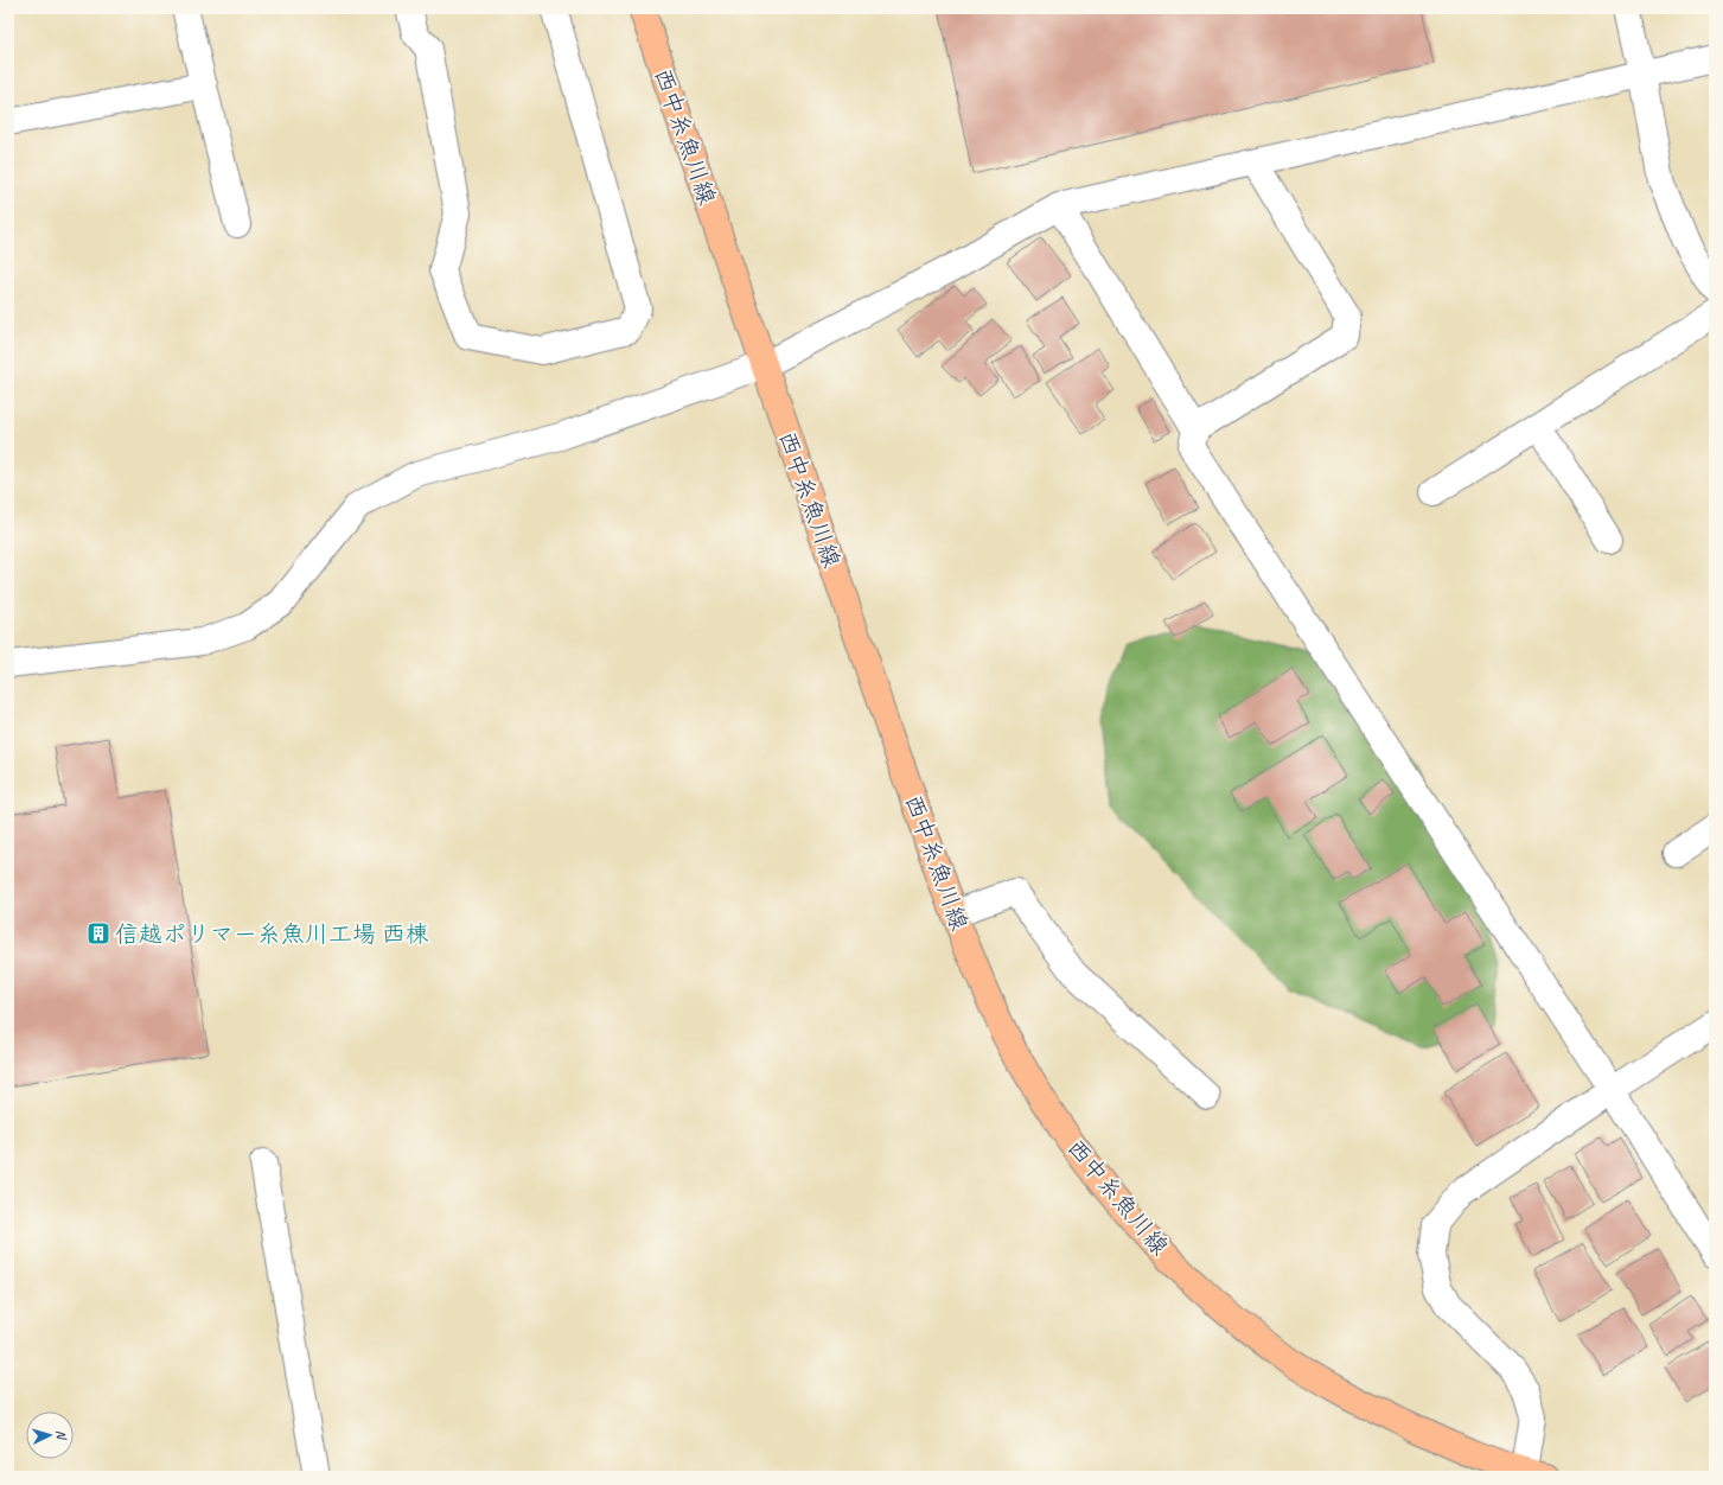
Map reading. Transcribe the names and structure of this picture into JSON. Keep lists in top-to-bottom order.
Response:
{
  "streets": {
    "main road": ["西中糸魚川線"]
  },
  "places": {
    "building": ["信越ポリマー糸魚川工場 西棟"]
  },
  "north": "right"
}
